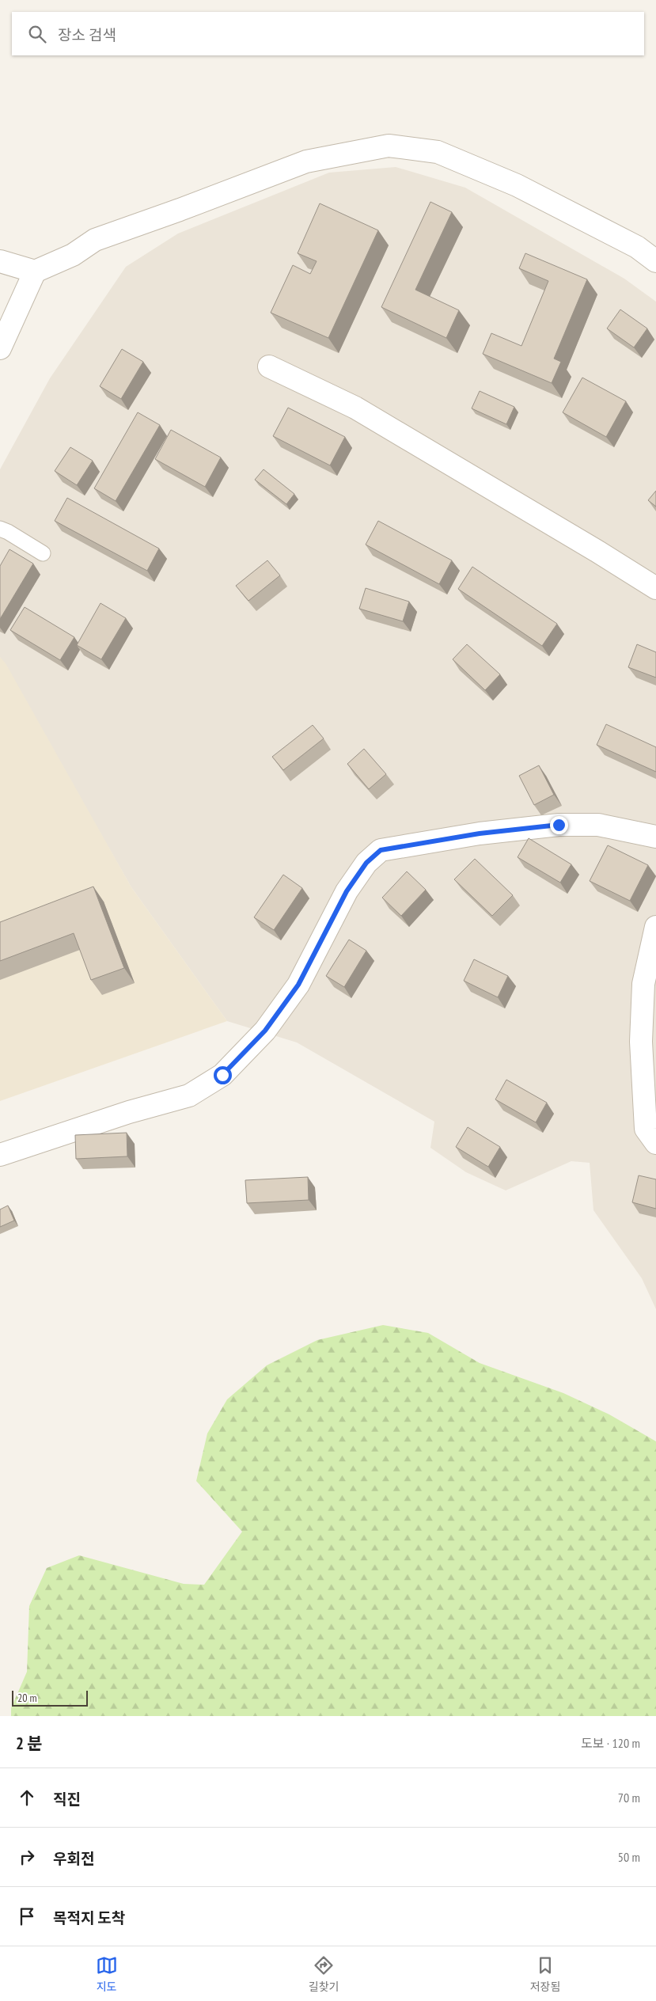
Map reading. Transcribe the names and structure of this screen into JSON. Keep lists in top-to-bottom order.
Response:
{
  "scale_bar": "20 m",
  "page": {
    "search": "장소 검색",
    "scale": "20 m",
    "heading": ["2 분", "도보 · 120 m"],
    "list": [
      ["직진", "70 m"],
      ["우회전", "50 m"],
      "목적지 도착"
    ],
    "nav": ["지도", "길찾기", "저장됨"]
  }
}
